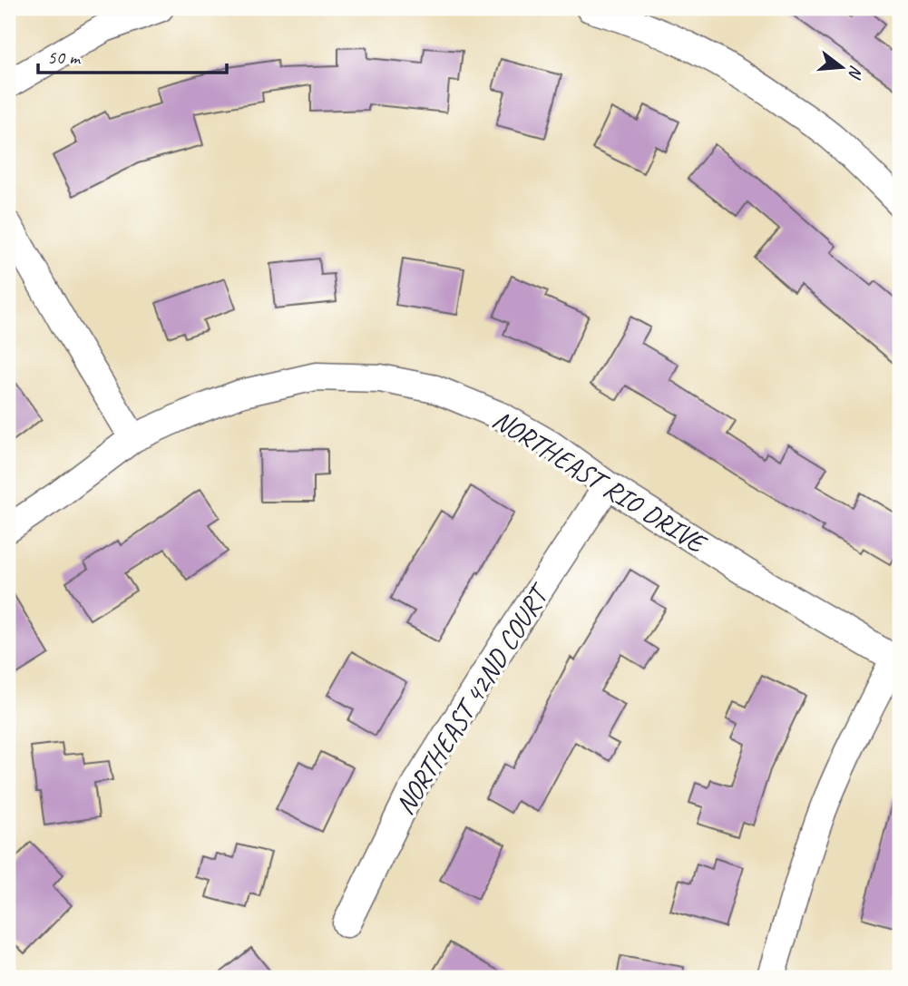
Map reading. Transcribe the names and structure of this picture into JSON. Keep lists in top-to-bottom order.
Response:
{
  "streets": {
    "street": ["NORTHEAST RIO DRIVE", "NORTHEAST 42ND COURT"]
  },
  "crossings": [
    ["NORTHEAST RIO DRIVE", "NORTHEAST 42ND COURT"]
  ],
  "scale_bar": "50 m",
  "north": "right"
}
